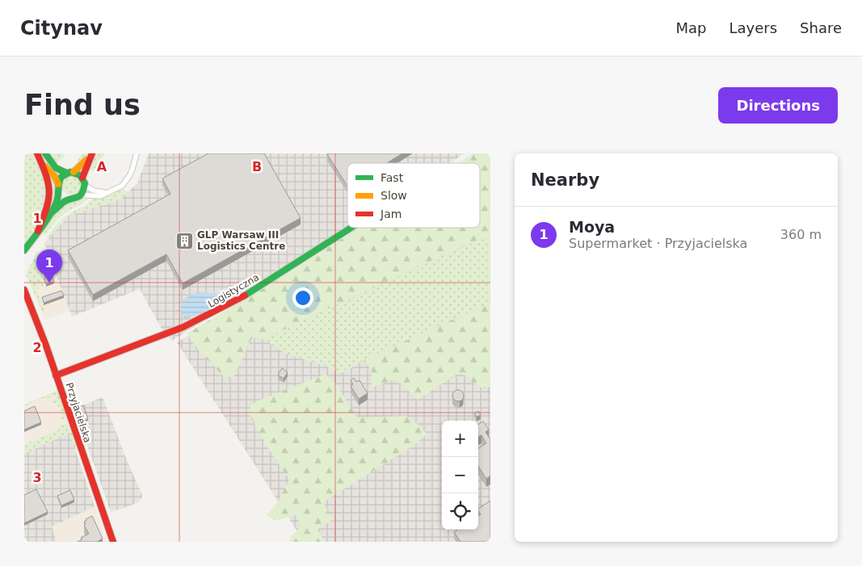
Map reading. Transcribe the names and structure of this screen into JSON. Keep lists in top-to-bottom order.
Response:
{
  "streets": {
    "main road": ["Logistyczna", "Przyjacielska"]
  },
  "crossings": [
    ["Logistyczna", "Przyjacielska"]
  ],
  "places": {
    "building": ["GLP Warsaw III Logistics Centre"]
  },
  "legend": ["Fast", "Slow", "Jam"],
  "page": {
    "header": "Citynav",
    "nav": ["Map", "Layers", "Share"],
    "buttons": "Directions",
    "title": "Find us",
    "heading": "Nearby",
    "list": [
      {
        "mark": "1",
        "name": "Moya",
        "note": "Supermarket · Przyjacielska",
        "value": "360 m"
      }
    ],
    "pins": "1",
    "map_buttons": ["+", "−"]
  },
  "grid": {
    "columns": ["A", "B"],
    "rows": ["1", "2", "3"]
  }
}
